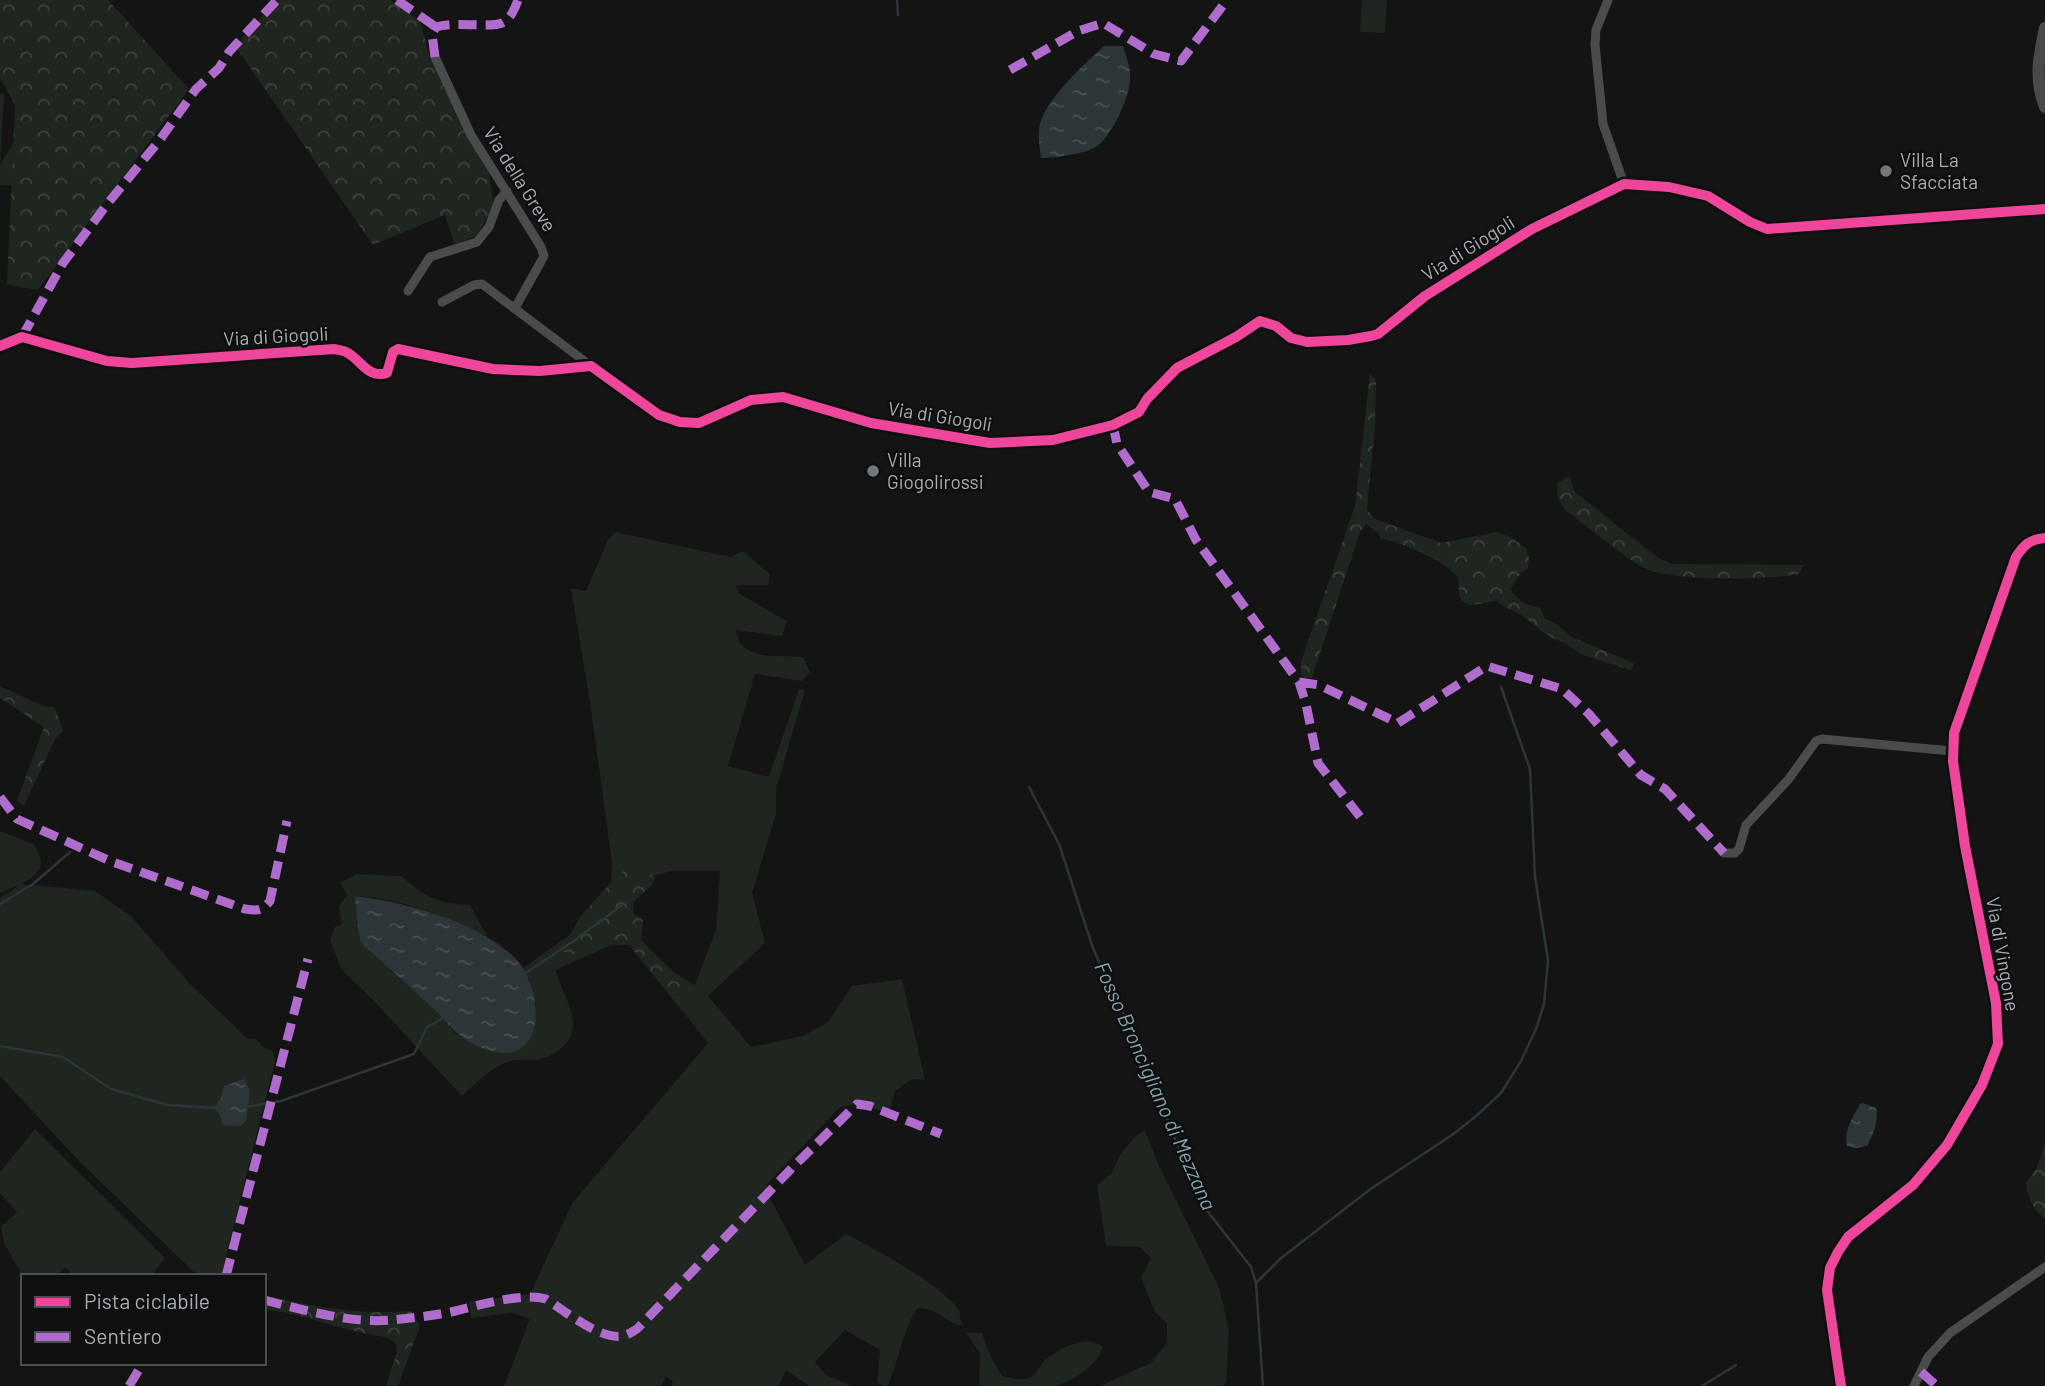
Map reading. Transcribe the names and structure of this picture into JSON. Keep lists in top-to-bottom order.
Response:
{
  "streets": {
    "street": ["Via della Greve", "Via di Giogoli", "Via di Vingone"]
  },
  "water": ["Fosso Broncigliano di Mezzana"],
  "places": ["Villa La Sfacciata", "Villa Giogolirossi"],
  "legend": ["Pista ciclabile", "Sentiero"]
}
